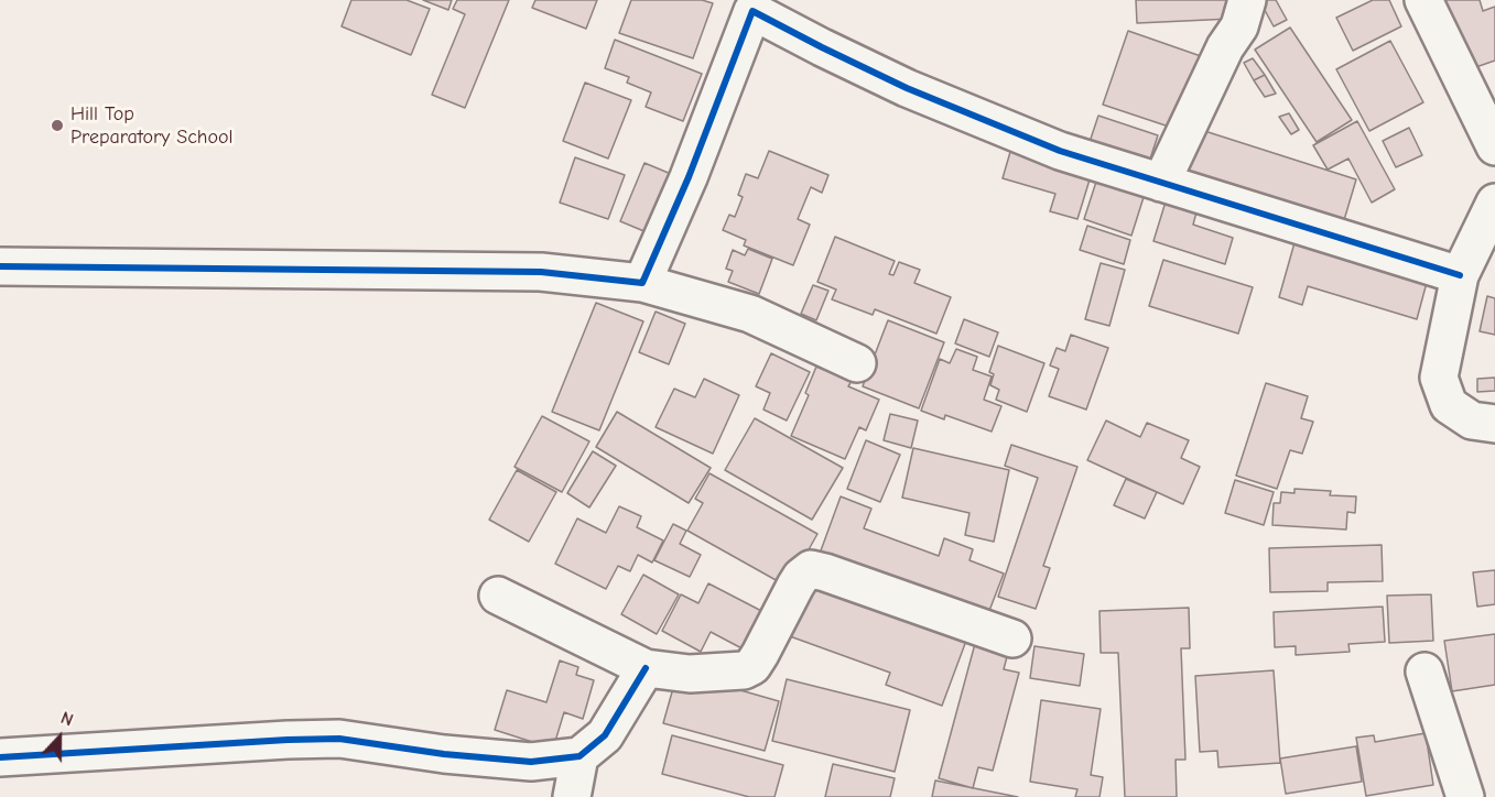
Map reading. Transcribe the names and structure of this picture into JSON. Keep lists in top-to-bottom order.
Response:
{
  "places": ["Hill Top Preparatory School"],
  "north": "top"
}
